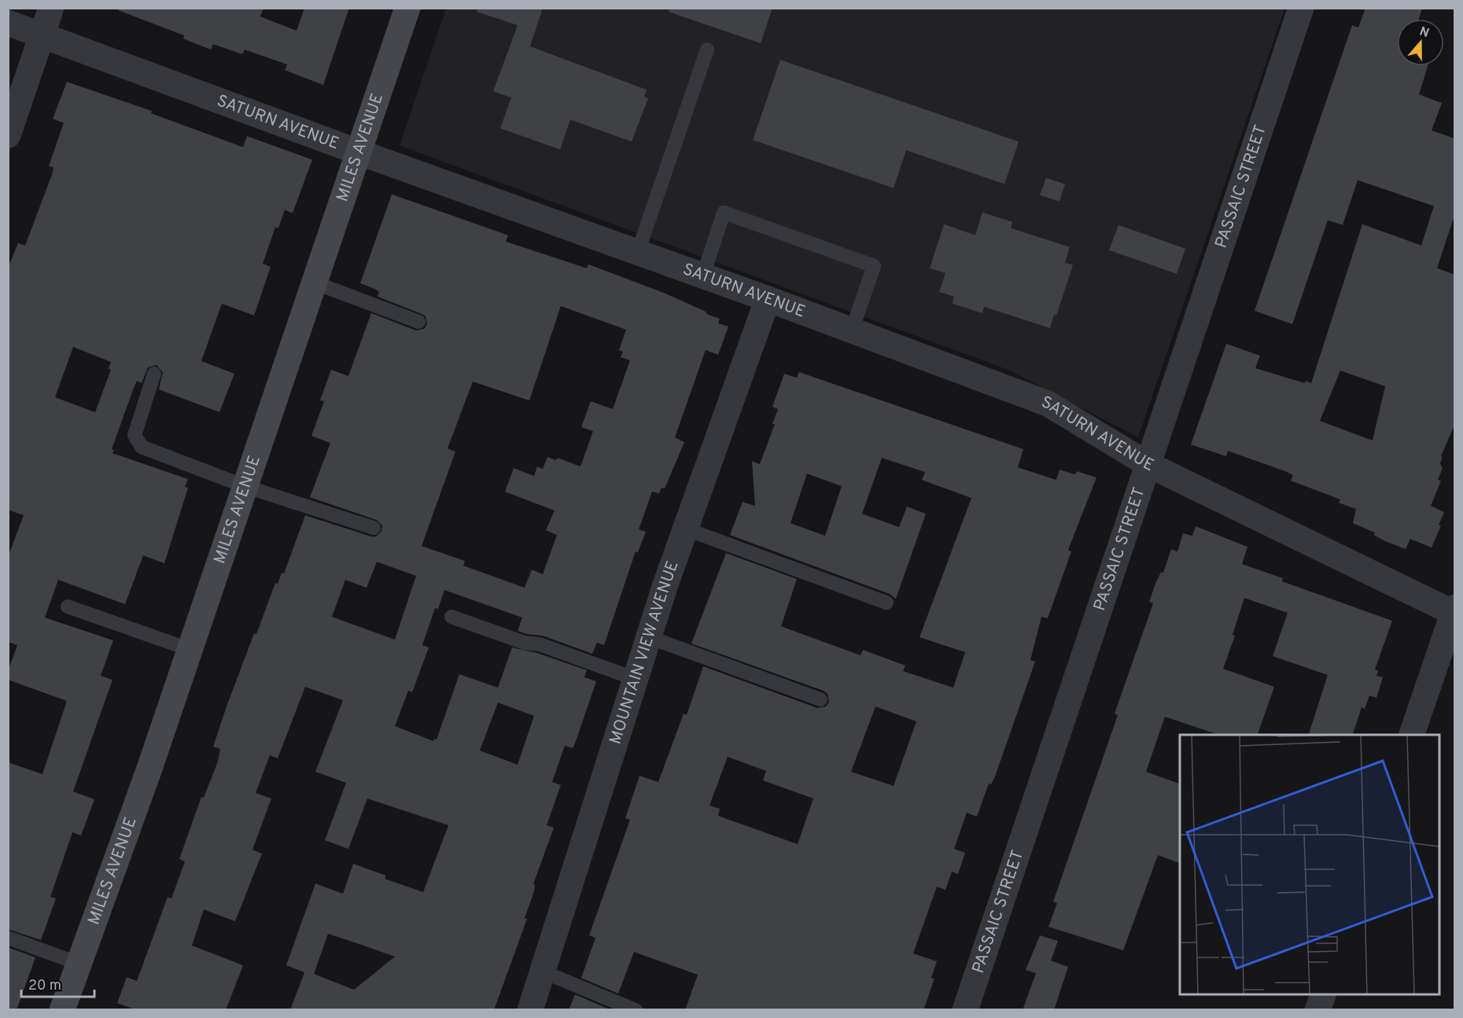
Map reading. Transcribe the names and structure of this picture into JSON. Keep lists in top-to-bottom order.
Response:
{
  "streets": {
    "main road": ["MILES AVENUE"],
    "street": ["SATURN AVENUE", "PASSAIC STREET", "MOUNTAIN VIEW AVENUE"]
  },
  "crossings": [
    ["SATURN AVENUE", "MILES AVENUE"],
    ["SATURN AVENUE", "PASSAIC STREET"],
    ["SATURN AVENUE", "MOUNTAIN VIEW AVENUE"]
  ],
  "scale_bar": "20 m",
  "north": "top"
}
